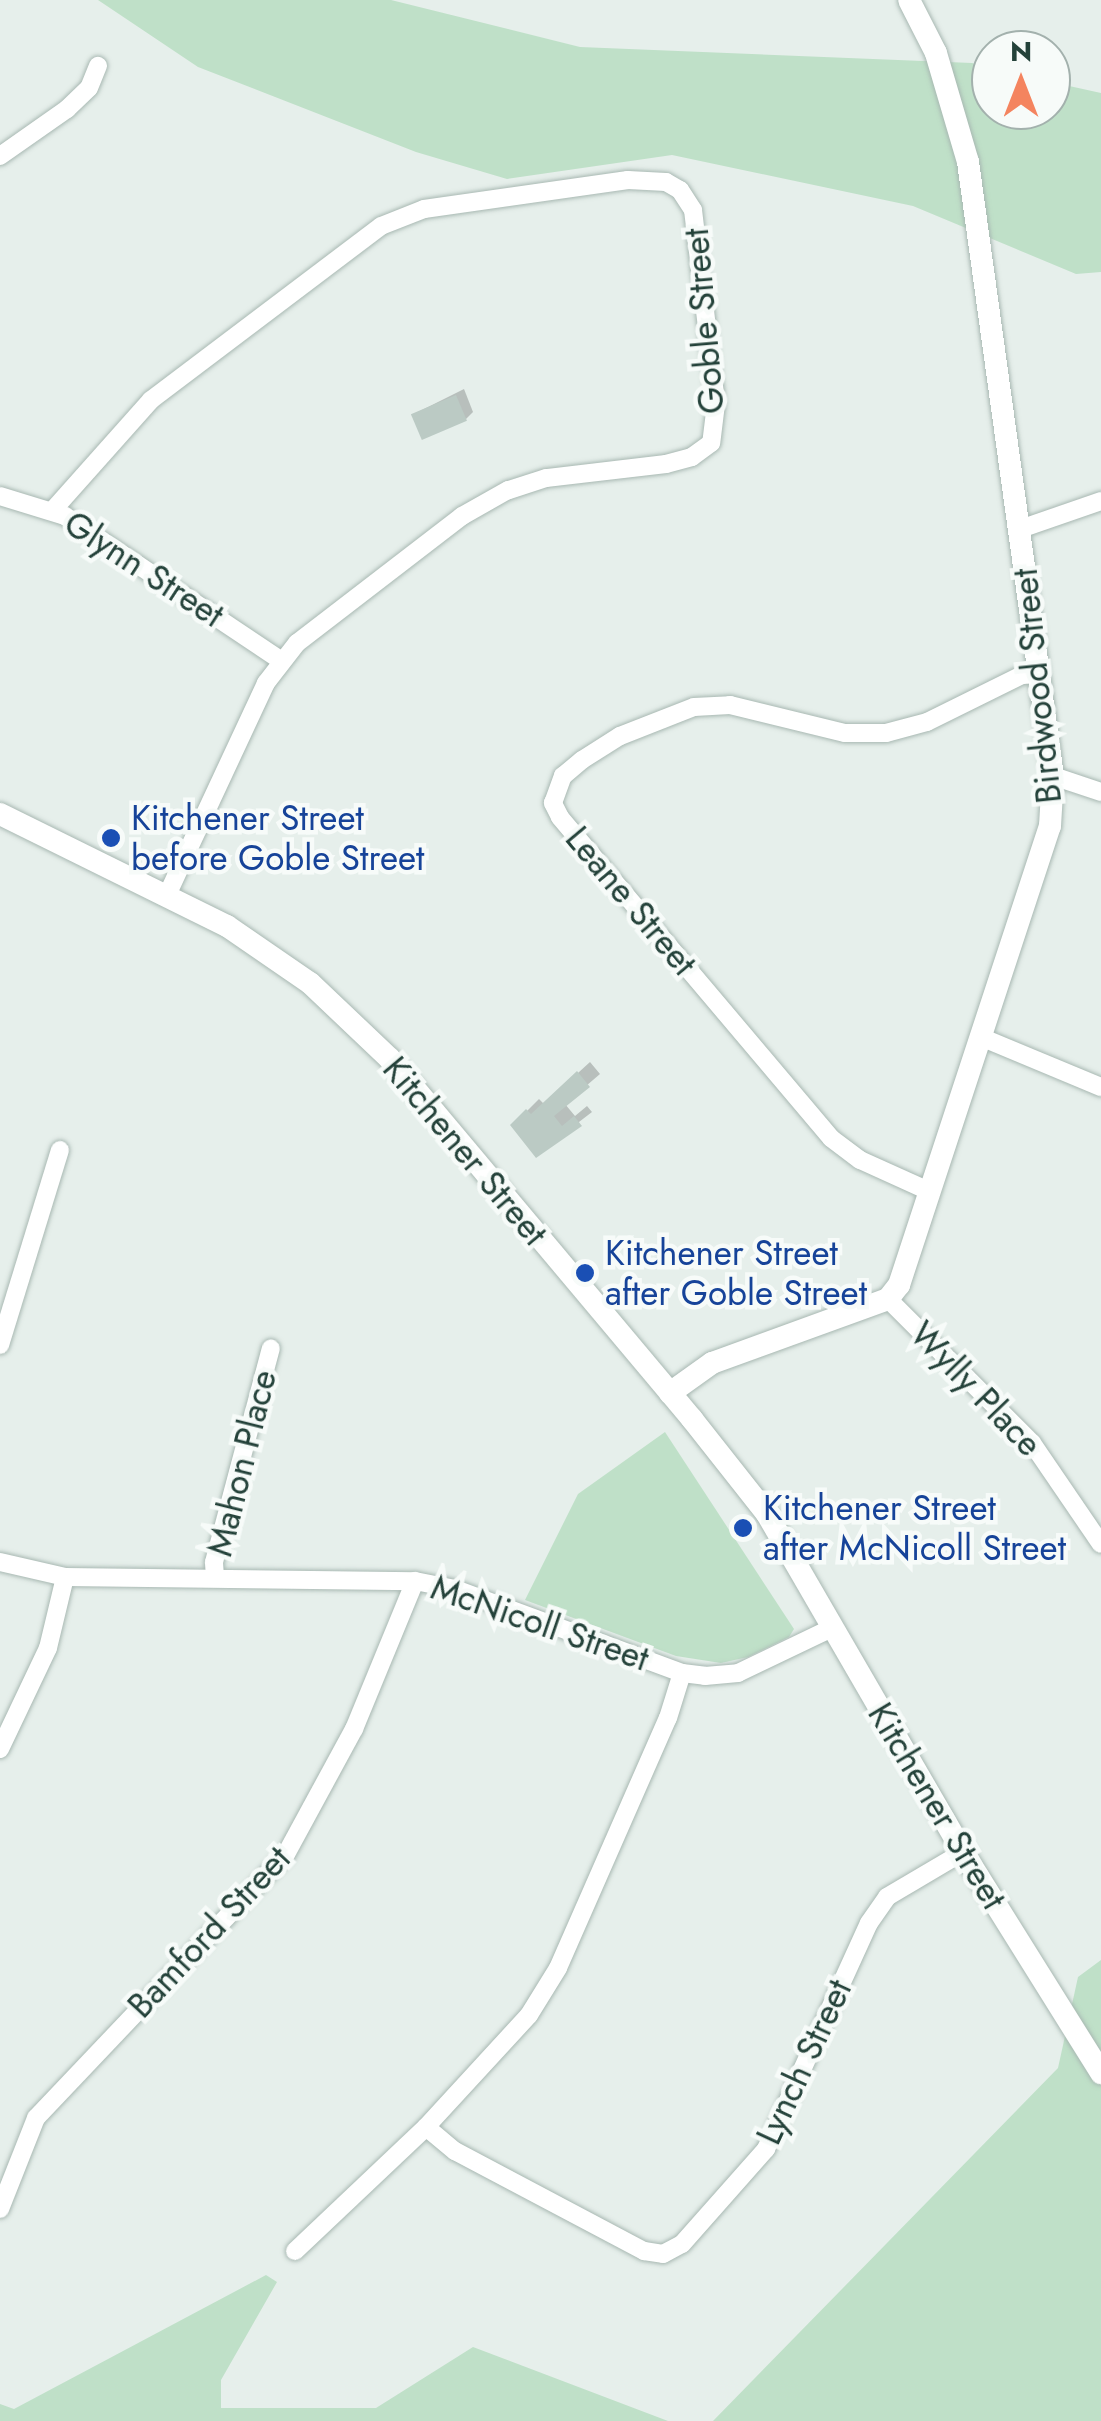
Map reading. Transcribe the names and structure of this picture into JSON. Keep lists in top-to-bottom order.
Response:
{
  "streets": {
    "street": [
      "Goble Street",
      "Glynn Street",
      "Birdwood Street",
      "Leane Street",
      "Kitchener Street",
      "Wylly Place",
      "Mahon Place",
      "McNicoll Street",
      "Bamford Street",
      "Lynch Street"
    ]
  },
  "crossings": [
    ["Goble Street", "Glynn Street"],
    ["Goble Street", "Kitchener Street"],
    ["Birdwood Street", "Leane Street"],
    ["Birdwood Street", "Wylly Place"],
    ["Kitchener Street", "McNicoll Street"],
    ["Kitchener Street", "Lynch Street"],
    ["Mahon Place", "McNicoll Street"],
    ["McNicoll Street", "Bamford Street"]
  ],
  "places": ["Kitchener Street before Goble Street", "Kitchener Street after Goble Street", "Kitchener Street after McNicoll Street"],
  "north": "top"
}
